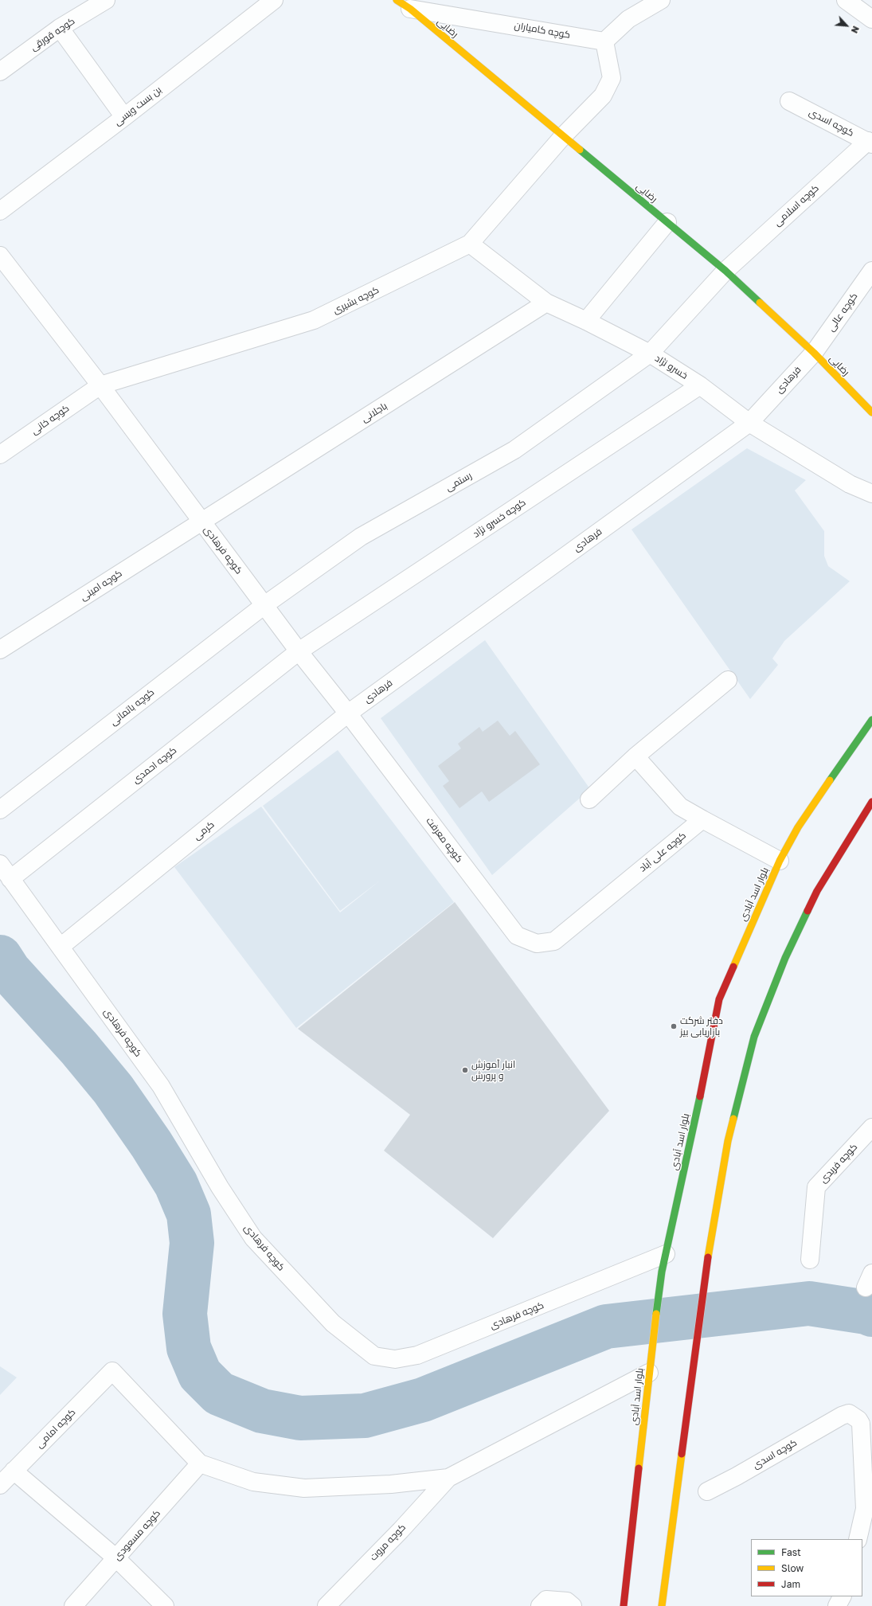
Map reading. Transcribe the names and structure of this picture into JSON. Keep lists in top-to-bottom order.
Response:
{
  "streets": {
    "main road": ["رضایی", "بلوار اسد آبادی"],
    "street": [
      "کوچه کامیاران",
      "کوچه قورقی",
      "بن بست ویسی",
      "کوچه اسدی",
      "کوچه اسلامی",
      "کوچه بشیری",
      "کوچه عالی",
      "خسرو نژاد",
      "فرهادی",
      "باجلانی",
      "کوچه خانی",
      "رستمی",
      "کوچه خسرو نژاد",
      "کوچه فرهادی",
      "کوچه امینی",
      "کوچه باتمانی",
      "کوچه احمدی",
      "کرمی",
      "کوچه معرفت",
      "کوچه علی آباد",
      "کوچه فریدی",
      "کوچه امامی",
      "کوچه مسعودی",
      "کوچه مروت"
    ]
  },
  "crossings": [
    ["رضایی", "کوچه کامیاران"],
    ["رضایی", "کوچه اسلامی"],
    ["رضایی", "کوچه بشیری"],
    ["رضایی", "کوچه عالی"],
    ["رضایی", "فرهادی"],
    ["کوچه کامیاران", "کوچه بشیری"],
    ["کوچه اسدی", "کوچه اسلامی"],
    ["کوچه اسلامی", "خسرو نژاد"],
    ["کوچه اسلامی", "رستمی"],
    ["کوچه بشیری", "خسرو نژاد"],
    ["کوچه بشیری", "کوچه خانی"],
    ["کوچه بشیری", "کوچه فرهادی"],
    ["کوچه عالی", "فرهادی"],
    ["خسرو نژاد", "فرهادی"],
    ["خسرو نژاد", "باجلانی"],
    ["خسرو نژاد", "رستمی"],
    ["خسرو نژاد", "کوچه خسرو نژاد"],
    ["فرهادی", "کوچه فرهادی"],
    ["فرهادی", "کرمی"],
    ["فرهادی", "کوچه معرفت"],
    ["باجلانی", "کوچه فرهادی"],
    ["باجلانی", "کوچه امینی"],
    ["کوچه خانی", "کوچه فرهادی"],
    ["رستمی", "کوچه فرهادی"],
    ["رستمی", "کوچه باتمانی"],
    ["کوچه خسرو نژاد", "کوچه فرهادی"],
    ["کوچه خسرو نژاد", "کوچه احمدی"],
    ["کوچه فرهادی", "کوچه امینی"],
    ["کوچه فرهادی", "کوچه باتمانی"],
    ["کوچه فرهادی", "کوچه احمدی"],
    ["کوچه فرهادی", "کرمی"],
    ["کوچه فرهادی", "کوچه معرفت"],
    ["کوچه فرهادی", "بلوار اسد آبادی"],
    ["کرمی", "کوچه معرفت"],
    ["کوچه معرفت", "کوچه علی آباد"],
    ["کوچه امامی", "کوچه مسعودی"]
  ],
  "places": ["دفتر شرکت بازاریابی بیز", "انبار آموزش و پرورش"],
  "legend": ["Fast", "Slow", "Jam"],
  "north": "bottom right"
}
